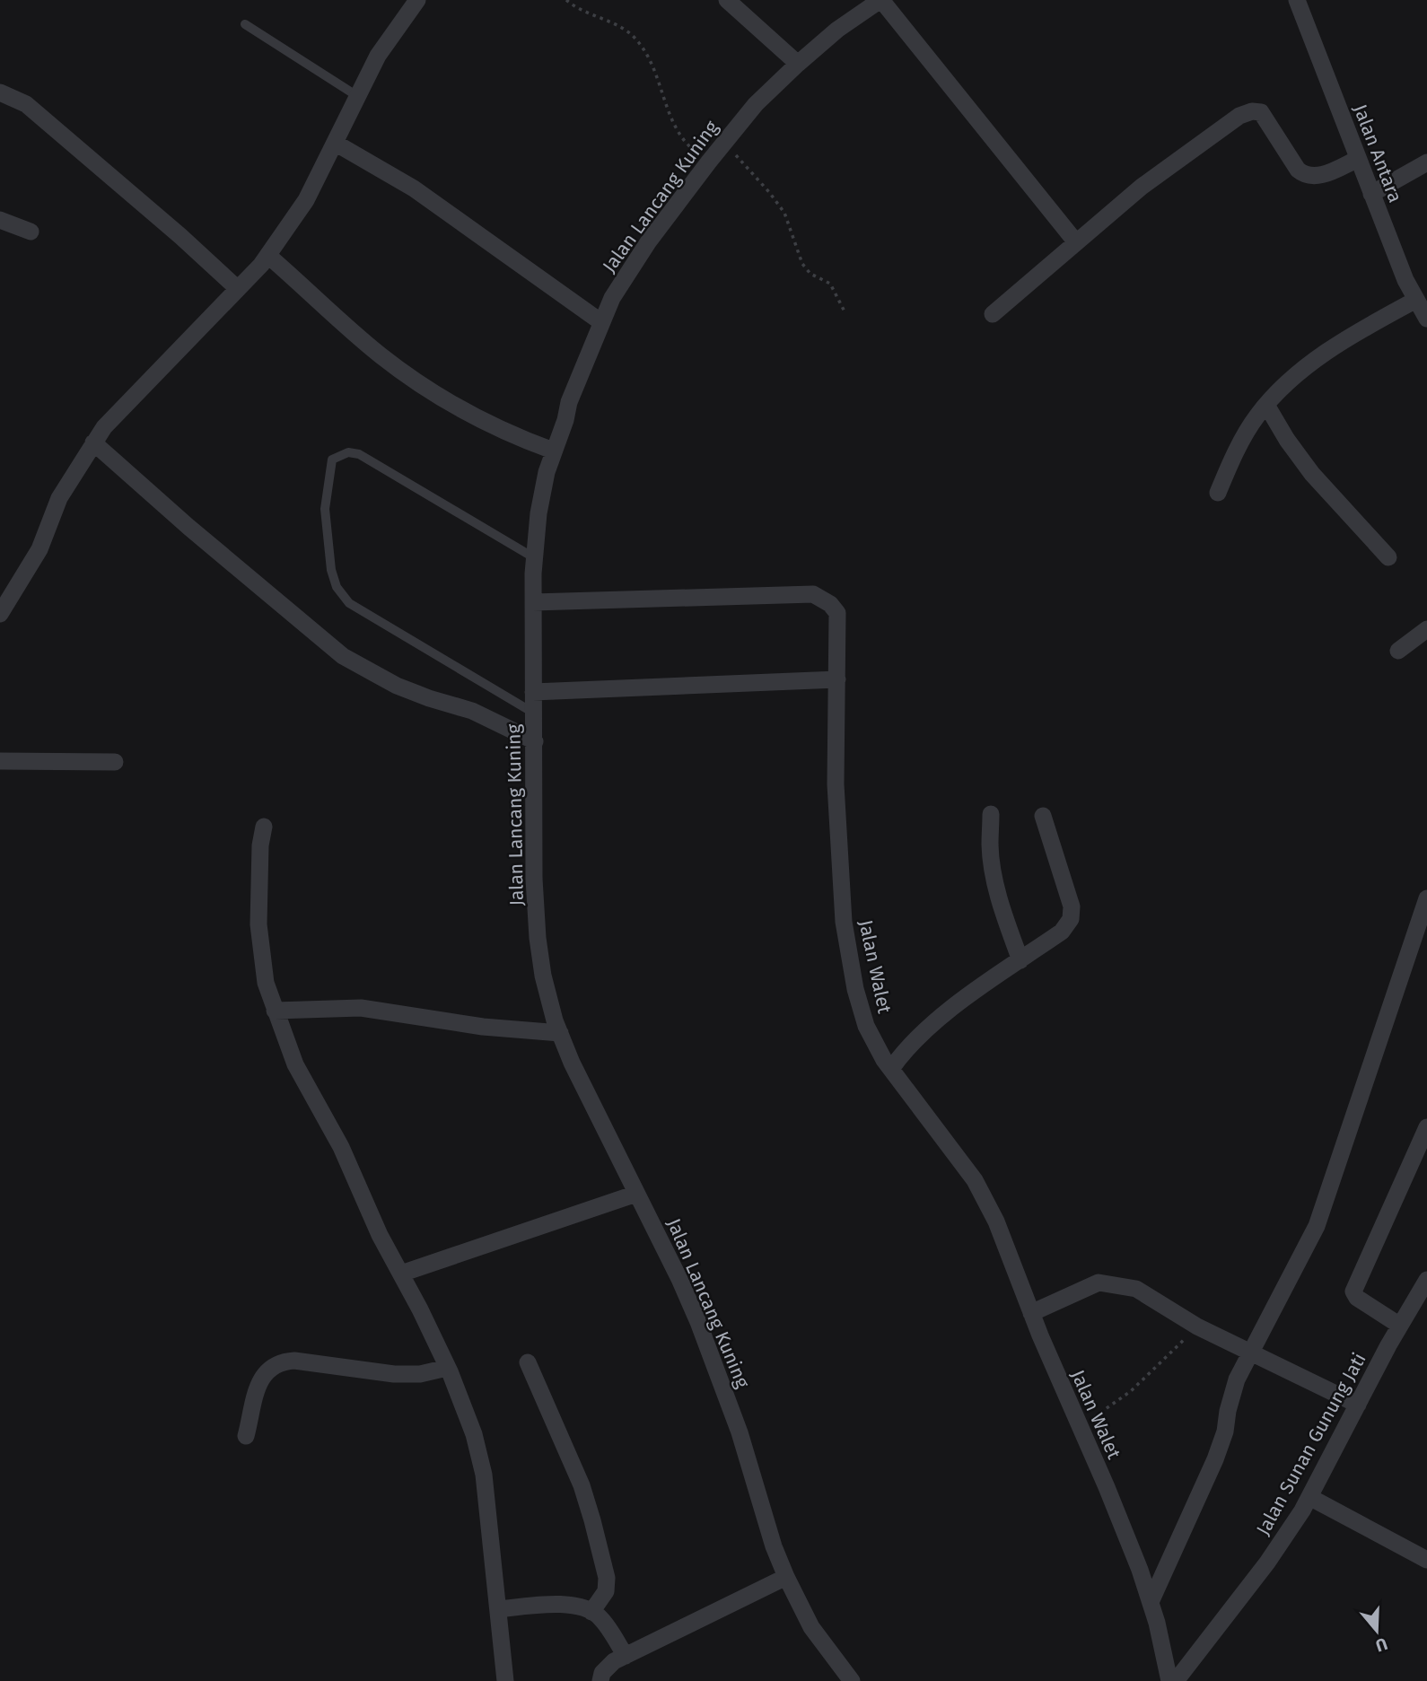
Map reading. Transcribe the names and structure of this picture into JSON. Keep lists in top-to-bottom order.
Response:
{
  "streets": {
    "street": [
      "Jalan Antara",
      "Jalan Lancang Kuning",
      "Jalan Walet",
      "Jalan Sunan Gunung Jati"
    ]
  },
  "crossings": [
    ["Jalan Lancang Kuning", "Jalan Walet"]
  ],
  "north": "bottom"
}
